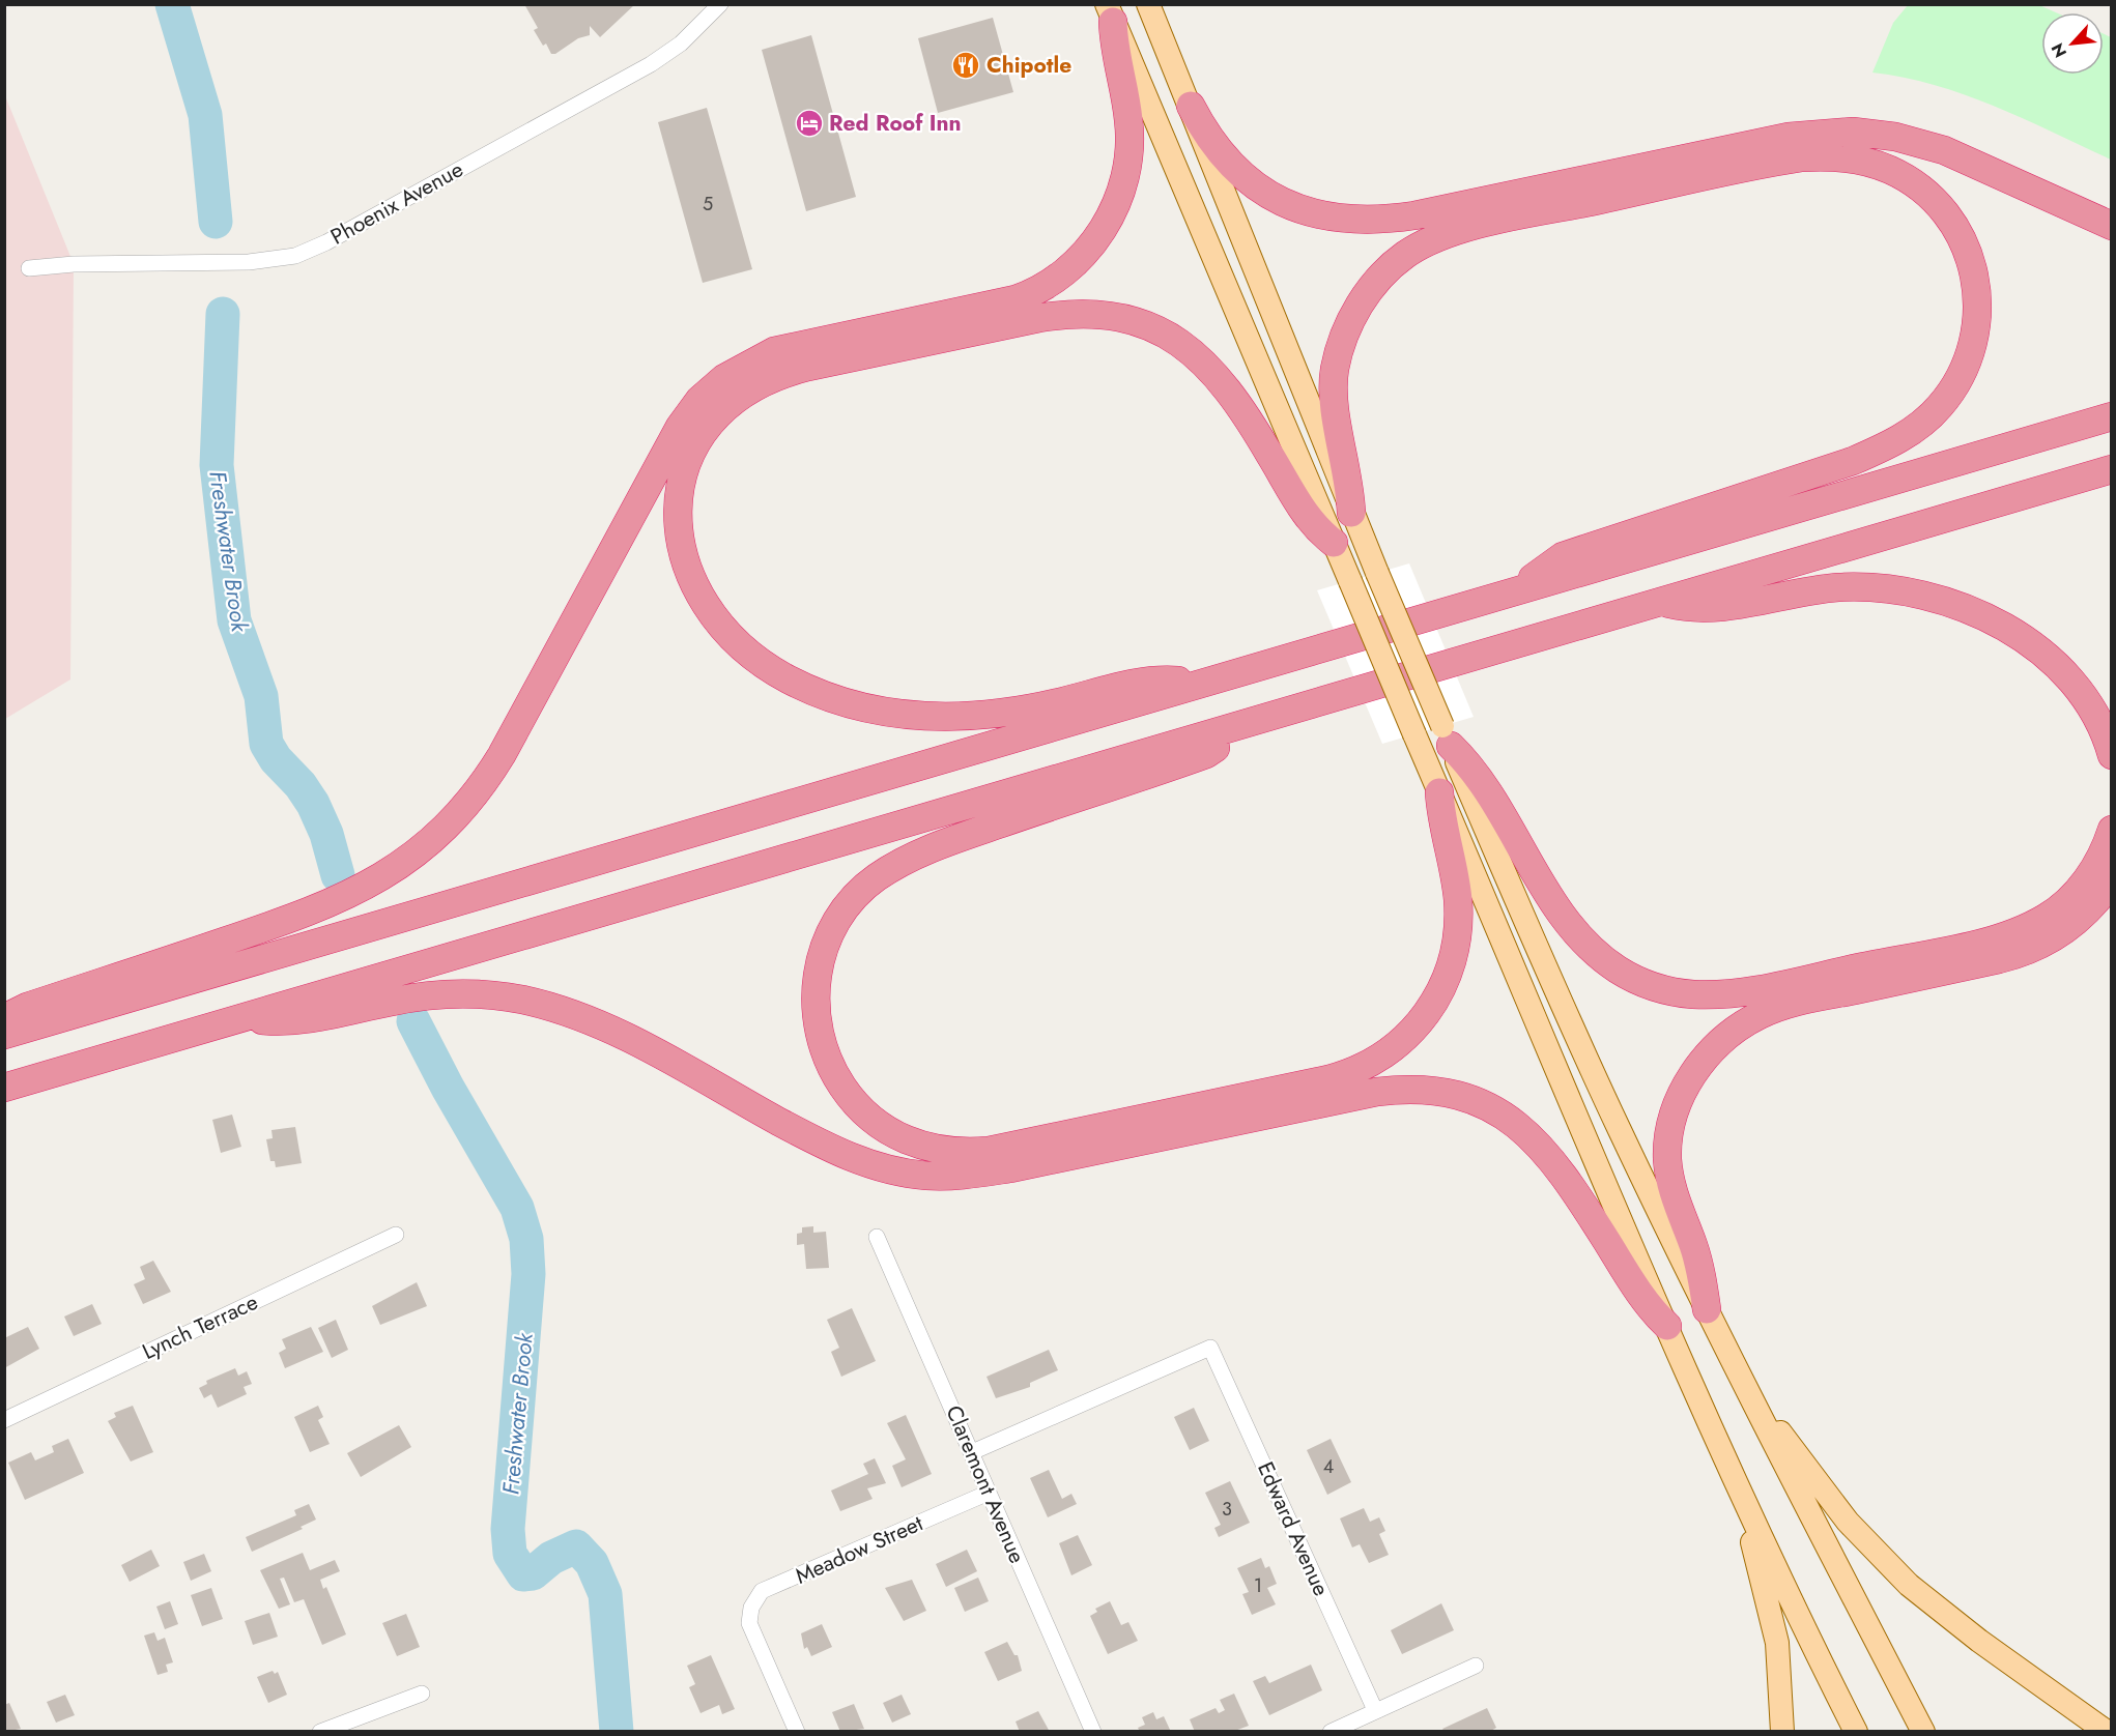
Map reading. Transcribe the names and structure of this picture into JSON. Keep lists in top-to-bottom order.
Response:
{
  "streets": {
    "street": [
      "Phoenix Avenue",
      "Lynch Terrace",
      "Claremont Avenue",
      "Edward Avenue",
      "Meadow Street"
    ]
  },
  "crossings": [
    ["Claremont Avenue", "Edward Avenue"],
    ["Claremont Avenue", "Meadow Street"]
  ],
  "water": ["Freshwater Brook"],
  "places": {
    "restaurant": ["Chipotle"],
    "hotel": ["Red Roof Inn"]
  },
  "house_numbers": [
    "5",
    "4",
    "3",
    "1"
  ],
  "north": "bottom left"
}
